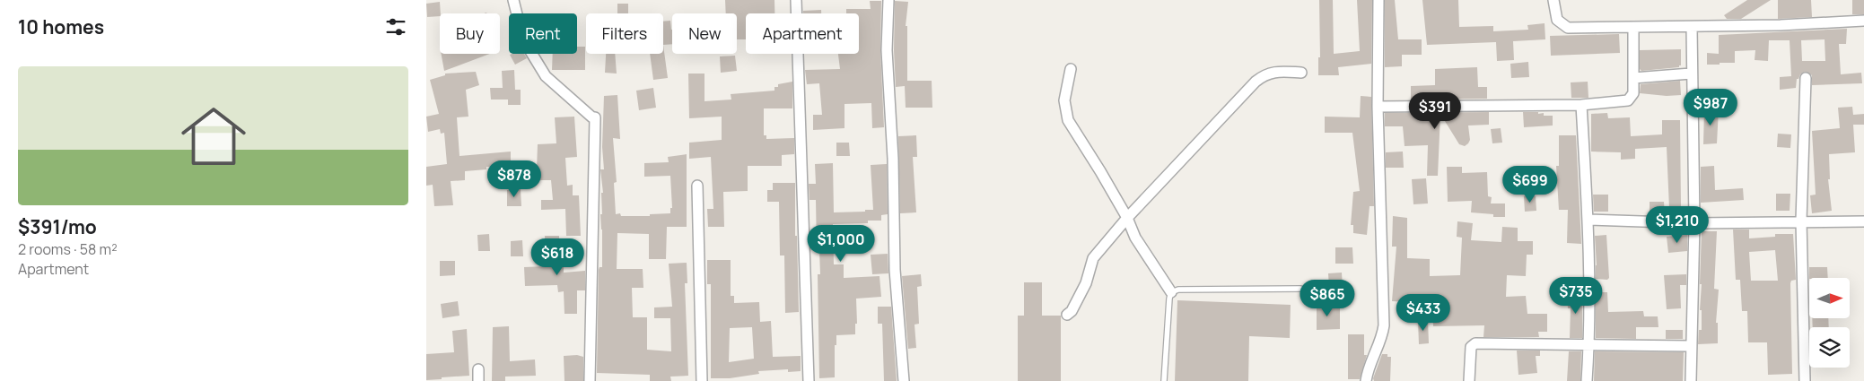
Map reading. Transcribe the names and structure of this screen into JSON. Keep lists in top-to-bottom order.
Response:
{
  "north": "right",
  "page": {
    "heading": "10 homes",
    "chip": [
      "Buy",
      "Rent",
      "Filters",
      "New",
      "Apartment"
    ],
    "list": [
      {
        "name": "$391/mo",
        "note": "2 rooms · 58 m² · Apartment"
      }
    ],
    "price": [
      "$987",
      "$391",
      "$878",
      "$699",
      "$1,210",
      "$1,000",
      "$618",
      "$735",
      "$865",
      "$433"
    ]
  }
}
